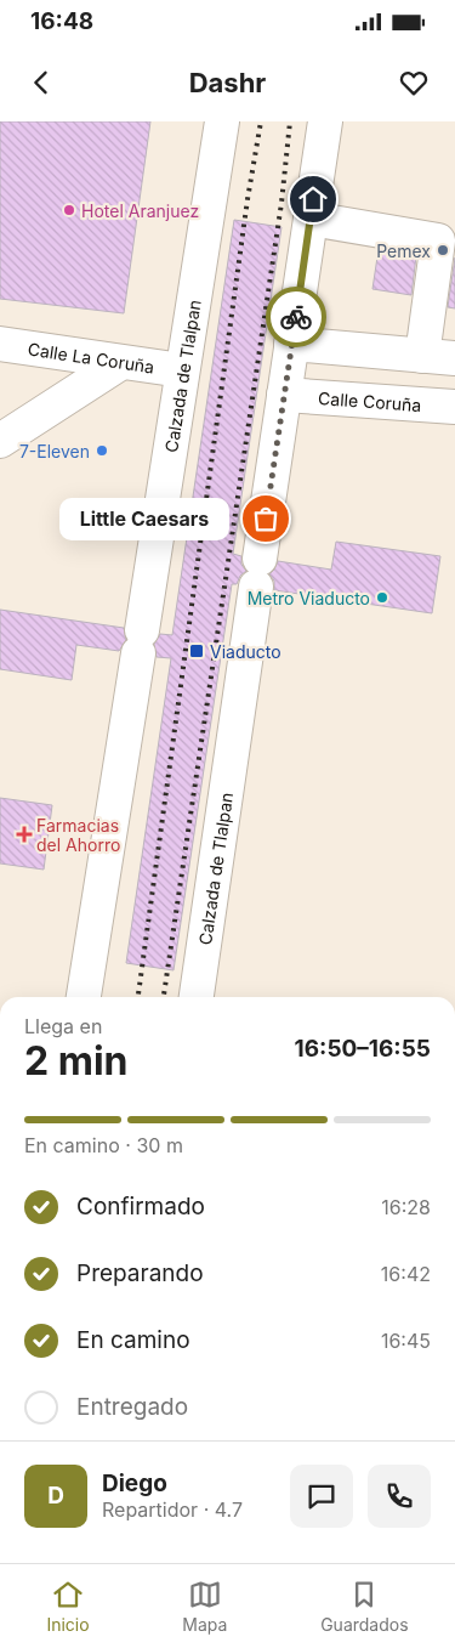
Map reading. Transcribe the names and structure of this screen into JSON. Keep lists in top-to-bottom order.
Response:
{
  "streets": {
    "main road": ["Calle La Coruña", "Calzada de Tlalpan", "Calle Coruña"]
  },
  "crossings": [
    ["Calle La Coruña", "Calzada de Tlalpan"],
    ["Calzada de Tlalpan", "Calle Coruña"]
  ],
  "places": {
    "other": [
      "Hotel Aranjuez",
      "Pemex",
      "7-Eleven",
      "Little Caesars",
      "Metro Viaducto"
    ],
    "transit": ["Viaducto"],
    "health": ["Farmacias del Ahorro"]
  },
  "page": {
    "status": "16:48",
    "header": "Dashr",
    "bubble": "Little Caesars",
    "heading": ["2 min", "Llega en", "16:50–16:55"],
    "panel": ["Diego", "Repartidor · 4.7"],
    "bar": "En camino · 30 m",
    "list": [
      ["Confirmado", "16:28"],
      ["Preparando", "16:42"],
      ["En camino", "16:45"],
      "Entregado"
    ],
    "round": "D",
    "tabs": ["Inicio", "Mapa", "Guardados"]
  }
}
